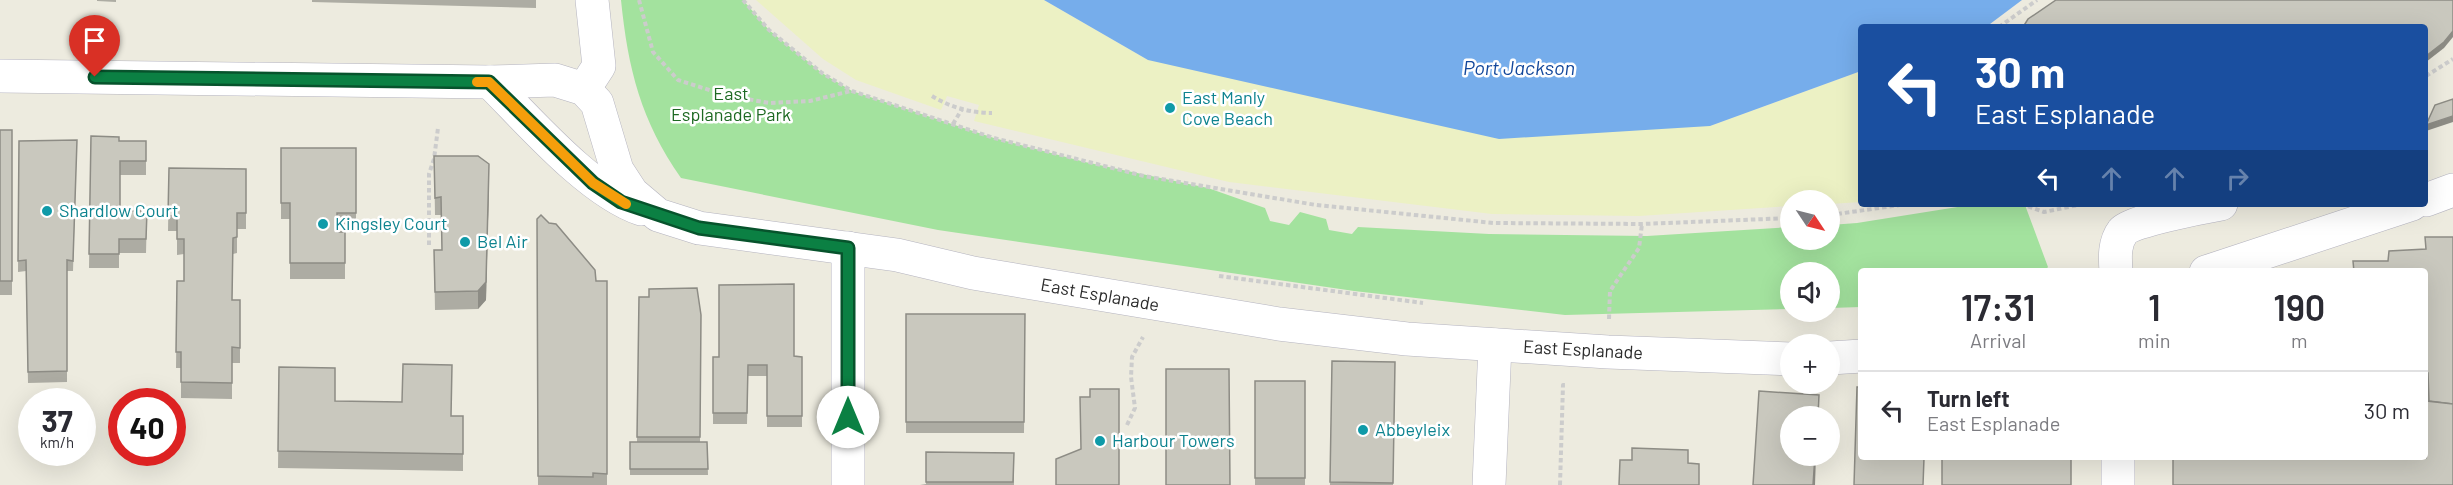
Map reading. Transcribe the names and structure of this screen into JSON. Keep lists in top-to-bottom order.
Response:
{
  "streets": {
    "street": ["East Esplanade"]
  },
  "water": ["Port Jackson"],
  "parks": ["East Esplanade Park"],
  "places": [
    "East Manly Cove Beach",
    "Shardlow Court",
    "Kingsley Court",
    "Bel Air",
    "Abbeyleix",
    "Harbour Towers"
  ],
  "north": "bottom right",
  "page": {
    "turn": ["30 m", "East Esplanade"],
    "map_buttons": ["+", "−"],
    "eta": [
      "17:31",
      "Arrival",
      "1",
      "min",
      "190",
      "m"
    ],
    "list": [
      {
        "name": "Turn left",
        "note": "East Esplanade",
        "value": "30 m"
      }
    ],
    "speed": "37 km/h",
    "limit": "40"
  }
}
